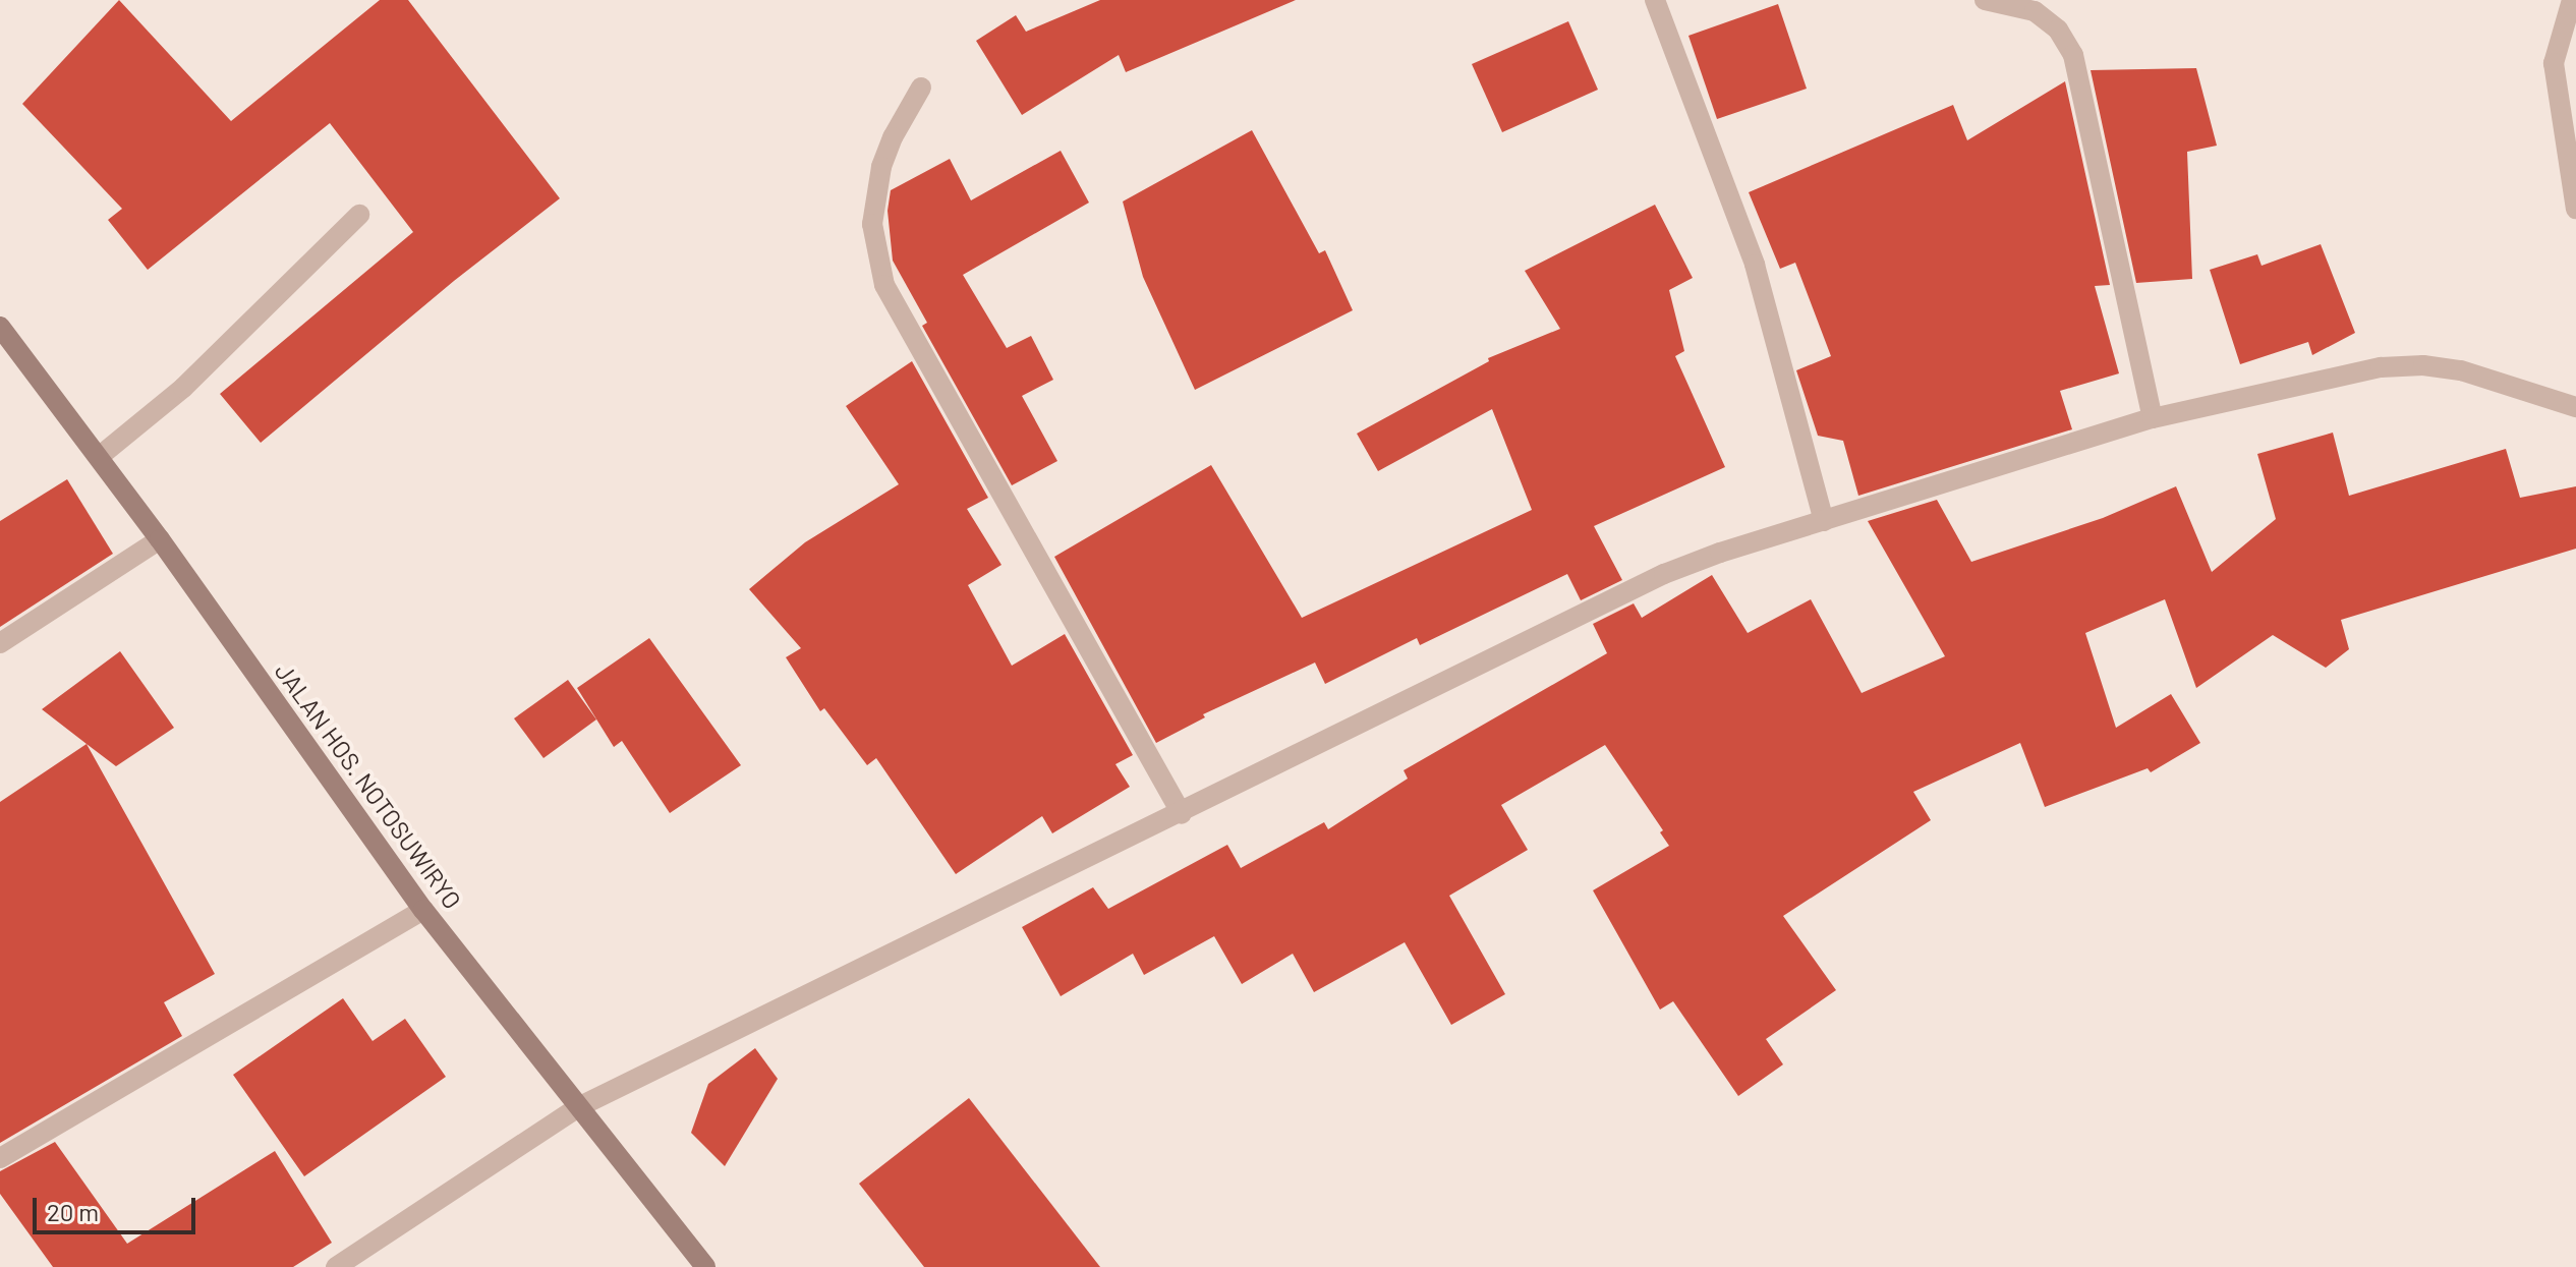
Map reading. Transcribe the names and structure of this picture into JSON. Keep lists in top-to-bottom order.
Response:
{
  "streets": {
    "street": ["JALAN HOS. NOTOSUWIRYO"]
  },
  "scale_bar": "20 m"
}
